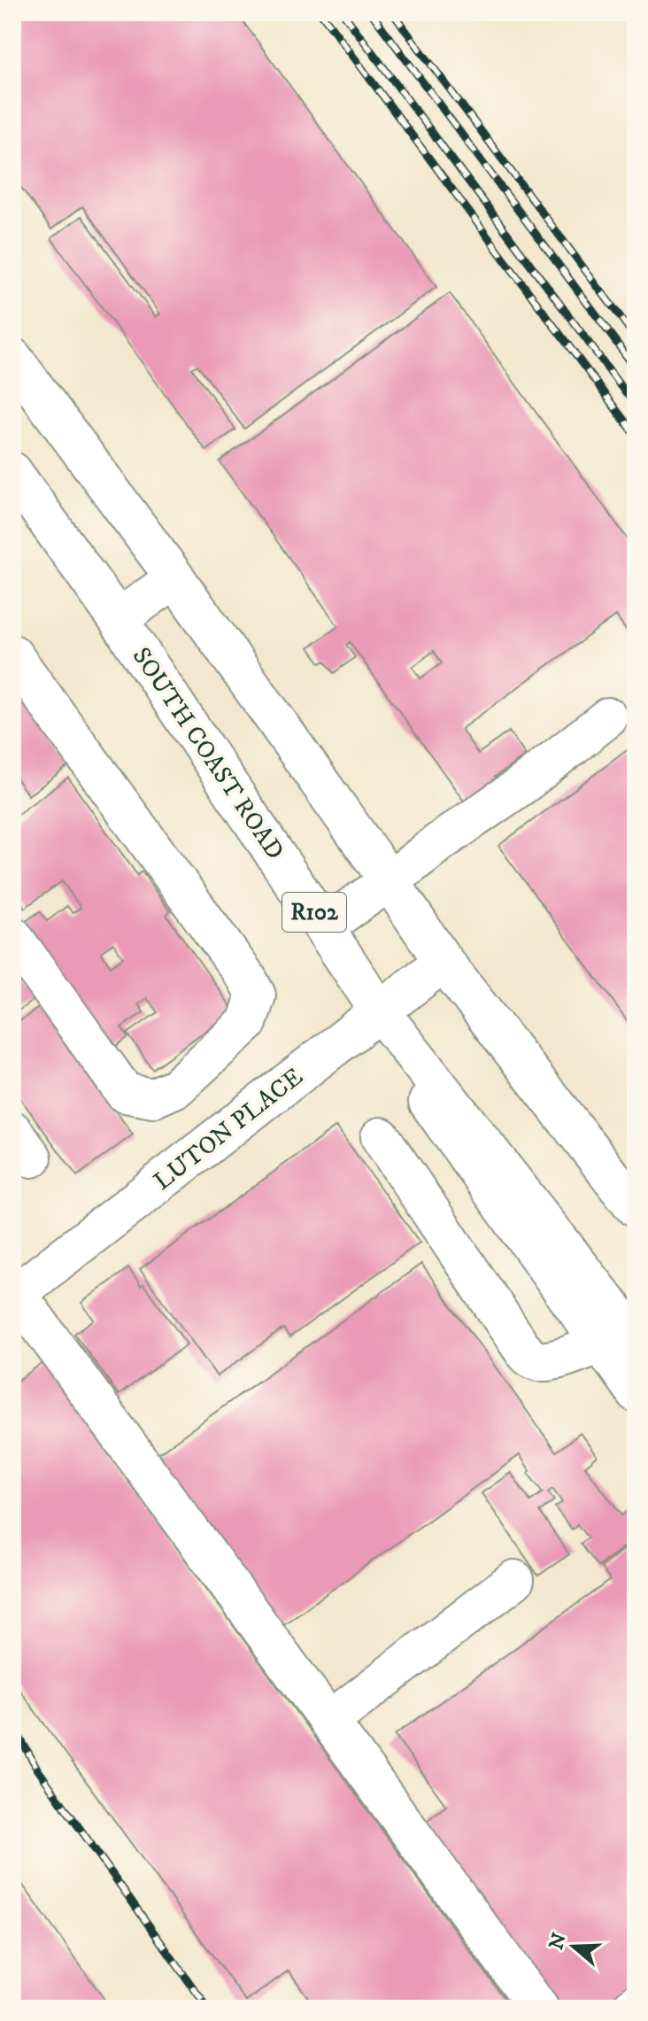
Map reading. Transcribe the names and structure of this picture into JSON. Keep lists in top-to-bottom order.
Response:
{
  "streets": {
    "main road": ["SOUTH COAST ROAD", "R102", "LUTON PLACE"]
  },
  "crossings": [
    ["SOUTH COAST ROAD", "LUTON PLACE"]
  ],
  "north": "left"
}
